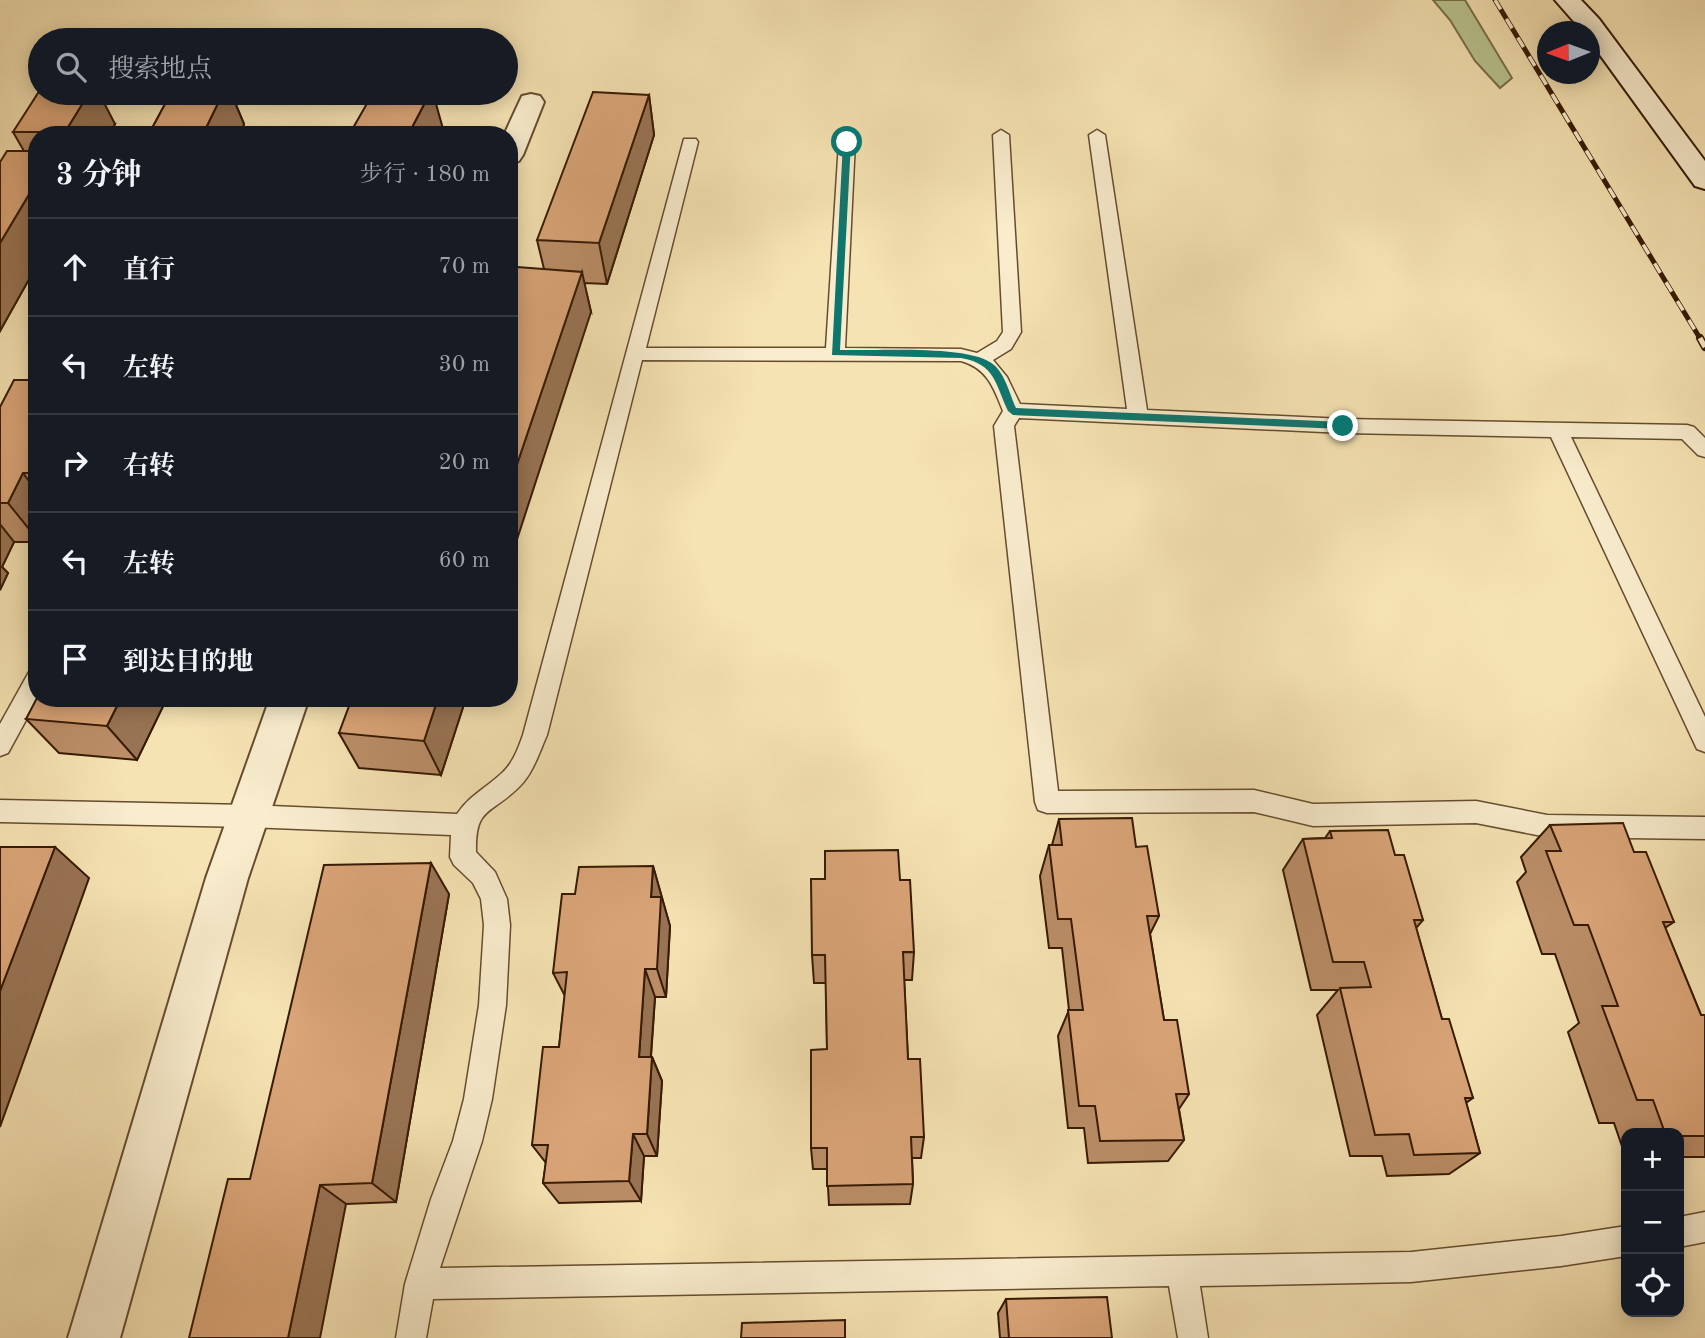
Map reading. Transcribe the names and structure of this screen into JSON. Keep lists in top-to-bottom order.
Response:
{
  "north": "left",
  "page": {
    "search": "搜索地点",
    "heading": ["3 分钟", "步行 · 180 m"],
    "list": [
      ["直行", "70 m"],
      ["左转", "30 m"],
      ["右转", "20 m"],
      ["左转", "60 m"],
      "到达目的地"
    ],
    "map_buttons": ["+", "−"]
  }
}
